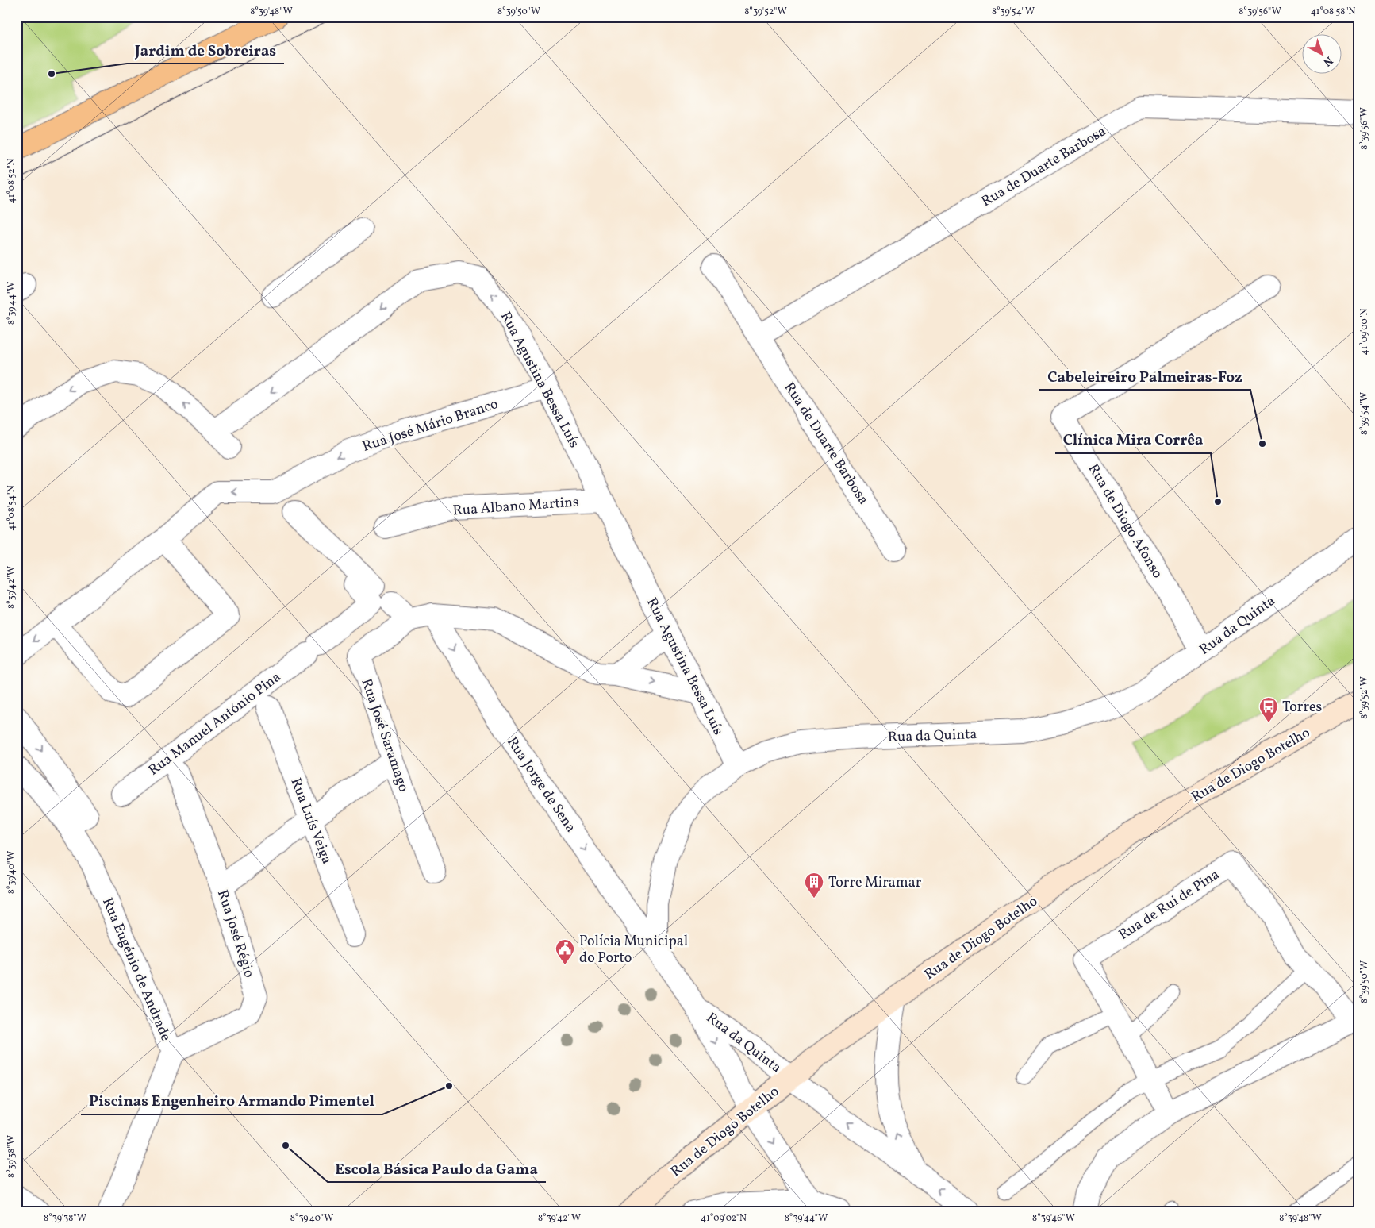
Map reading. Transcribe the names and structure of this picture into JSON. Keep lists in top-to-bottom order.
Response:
{
  "streets": {
    "main road": ["Rua de Diogo Botelho"],
    "street": [
      "Rua de Duarte Barbosa",
      "Rua Agustina Bessa Luís",
      "Rua José Mário Branco",
      "Rua Albano Martins",
      "Rua de Diogo Afonso",
      "Rua da Quinta",
      "Rua Manuel António Pina",
      "Rua José Saramago",
      "Rua Jorge de Sena",
      "Rua Luís Veiga",
      "Rua de Rui de Pina",
      "Rua José Régio",
      "Rua Eugénio de Andrade"
    ]
  },
  "crossings": [
    ["Rua Agustina Bessa Luís", "Rua José Mário Branco"],
    ["Rua Agustina Bessa Luís", "Rua Albano Martins"],
    ["Rua Agustina Bessa Luís", "Rua da Quinta"],
    ["Rua José Mário Branco", "Rua Manuel António Pina"],
    ["Rua de Diogo Afonso", "Rua da Quinta"],
    ["Rua da Quinta", "Rua de Diogo Botelho"],
    ["Rua da Quinta", "Rua Jorge de Sena"],
    ["Rua José Régio", "Rua Eugénio de Andrade"]
  ],
  "one_way": ["Rua Jorge de Sena"],
  "places": {
    "other": [
      "Jardim de Sobreiras",
      "Cabeleireiro Palmeiras-Foz",
      "Clínica Mira Corrêa",
      "Piscinas Engenheiro Armando Pimentel",
      "Escola Básica Paulo da Gama"
    ],
    "bus stop": ["Torres"],
    "building": ["Torre Miramar"],
    "public building": ["Polícia Municipal do Porto"]
  },
  "north": "bottom right",
  "coordinates": [
    "8°39'48\"W",
    "8°39'50\"W",
    "8°39'52\"W",
    "8°39'54\"W",
    "8°39'56\"W",
    "41°08'58\"N",
    "41°08'52\"N",
    "8°39'44\"W",
    "41°09'00\"N",
    "41°08'54\"N",
    "8°39'42\"W",
    "8°39'40\"W",
    "8°39'38\"W",
    "41°09'02\"N",
    "8°39'46\"W"
  ]
}
